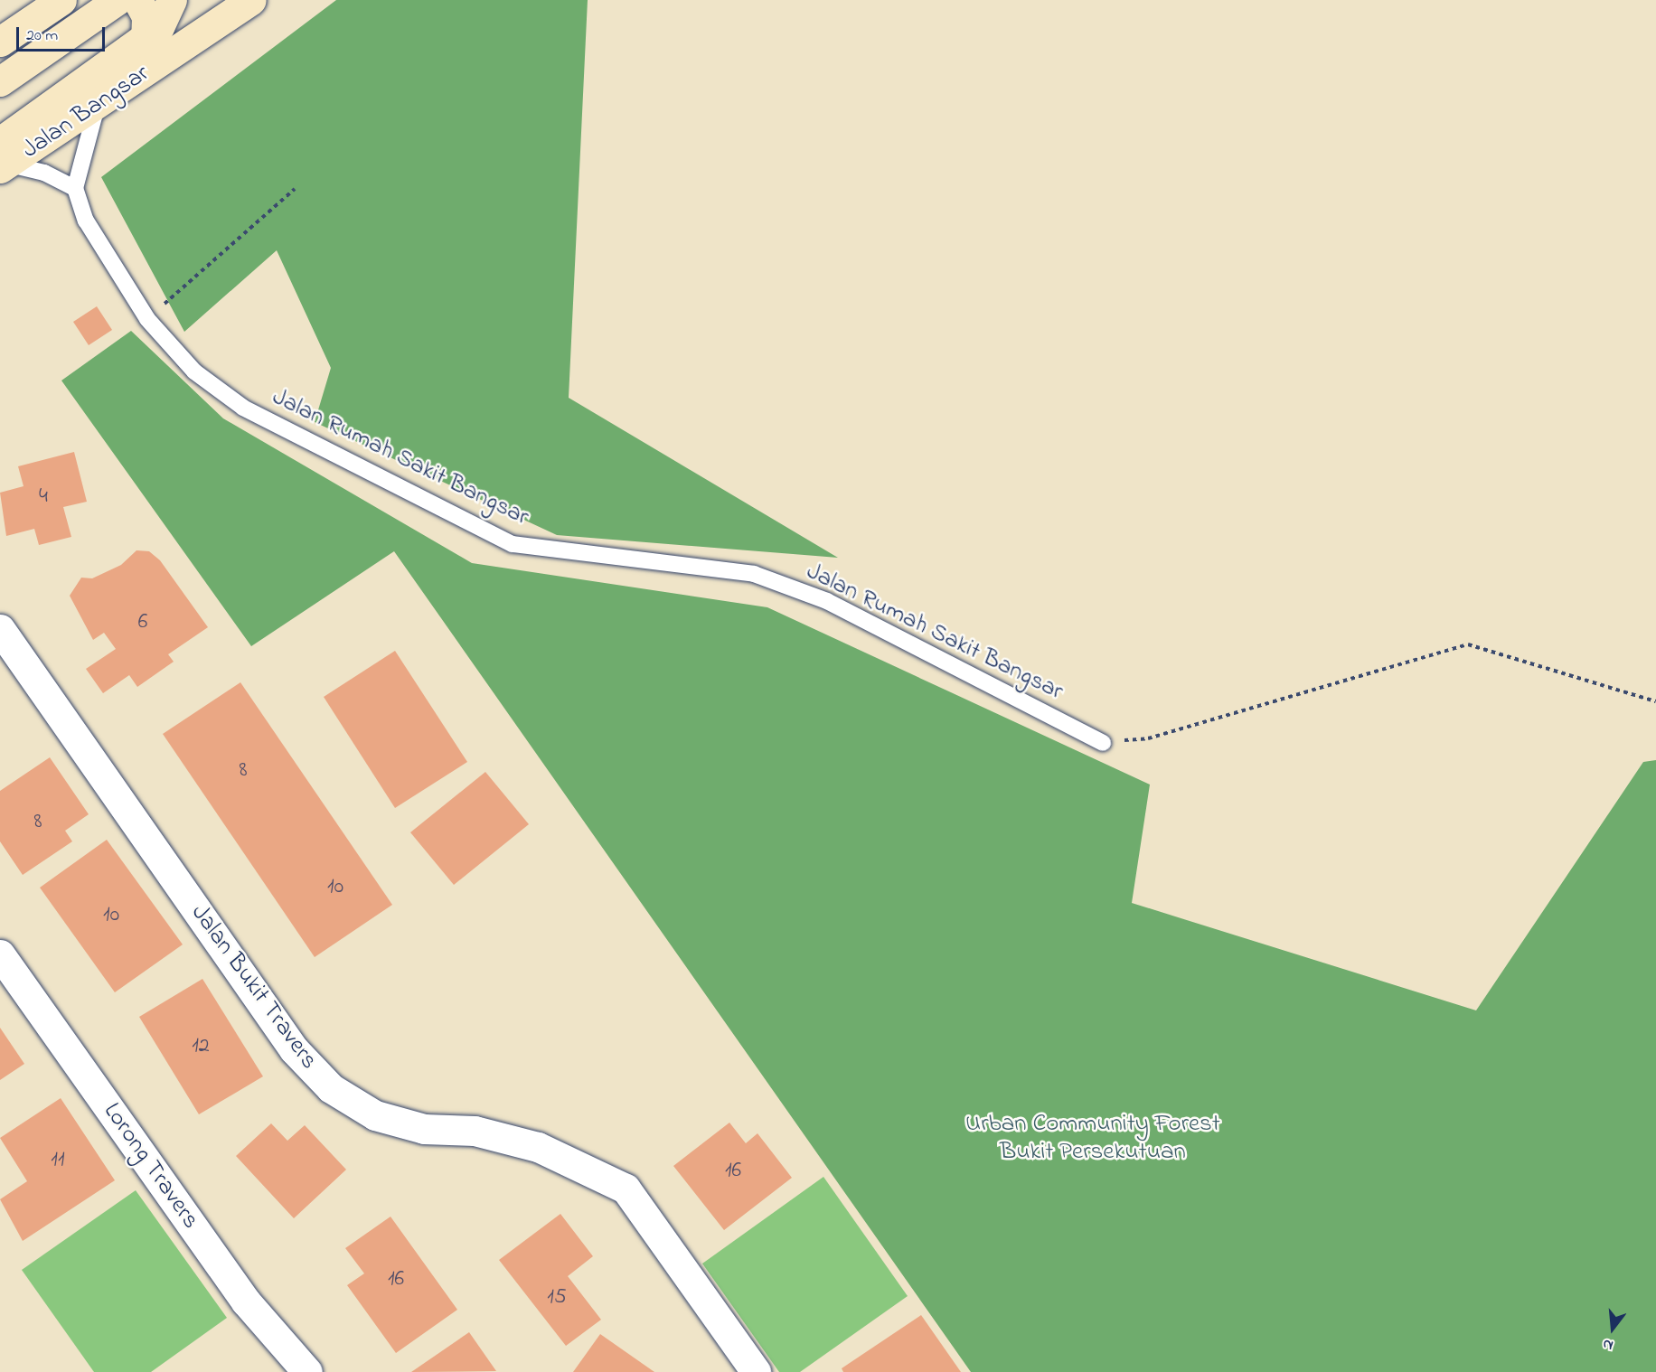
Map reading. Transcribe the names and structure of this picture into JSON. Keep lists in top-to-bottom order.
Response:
{
  "streets": {
    "main road": ["Jalan Bangsar"],
    "street": ["Jalan Bukit Travers", "Lorong Travers"],
    "lane": ["Jalan Rumah Sakit Bangsar"]
  },
  "parks": ["Urban Community Forest Bukit Persekutuan"],
  "house_numbers": [
    "4",
    "6",
    "8",
    "8",
    "10",
    "10",
    "12",
    "11",
    "16",
    "16",
    "15"
  ],
  "scale_bar": "20 m",
  "north": "bottom"
}
